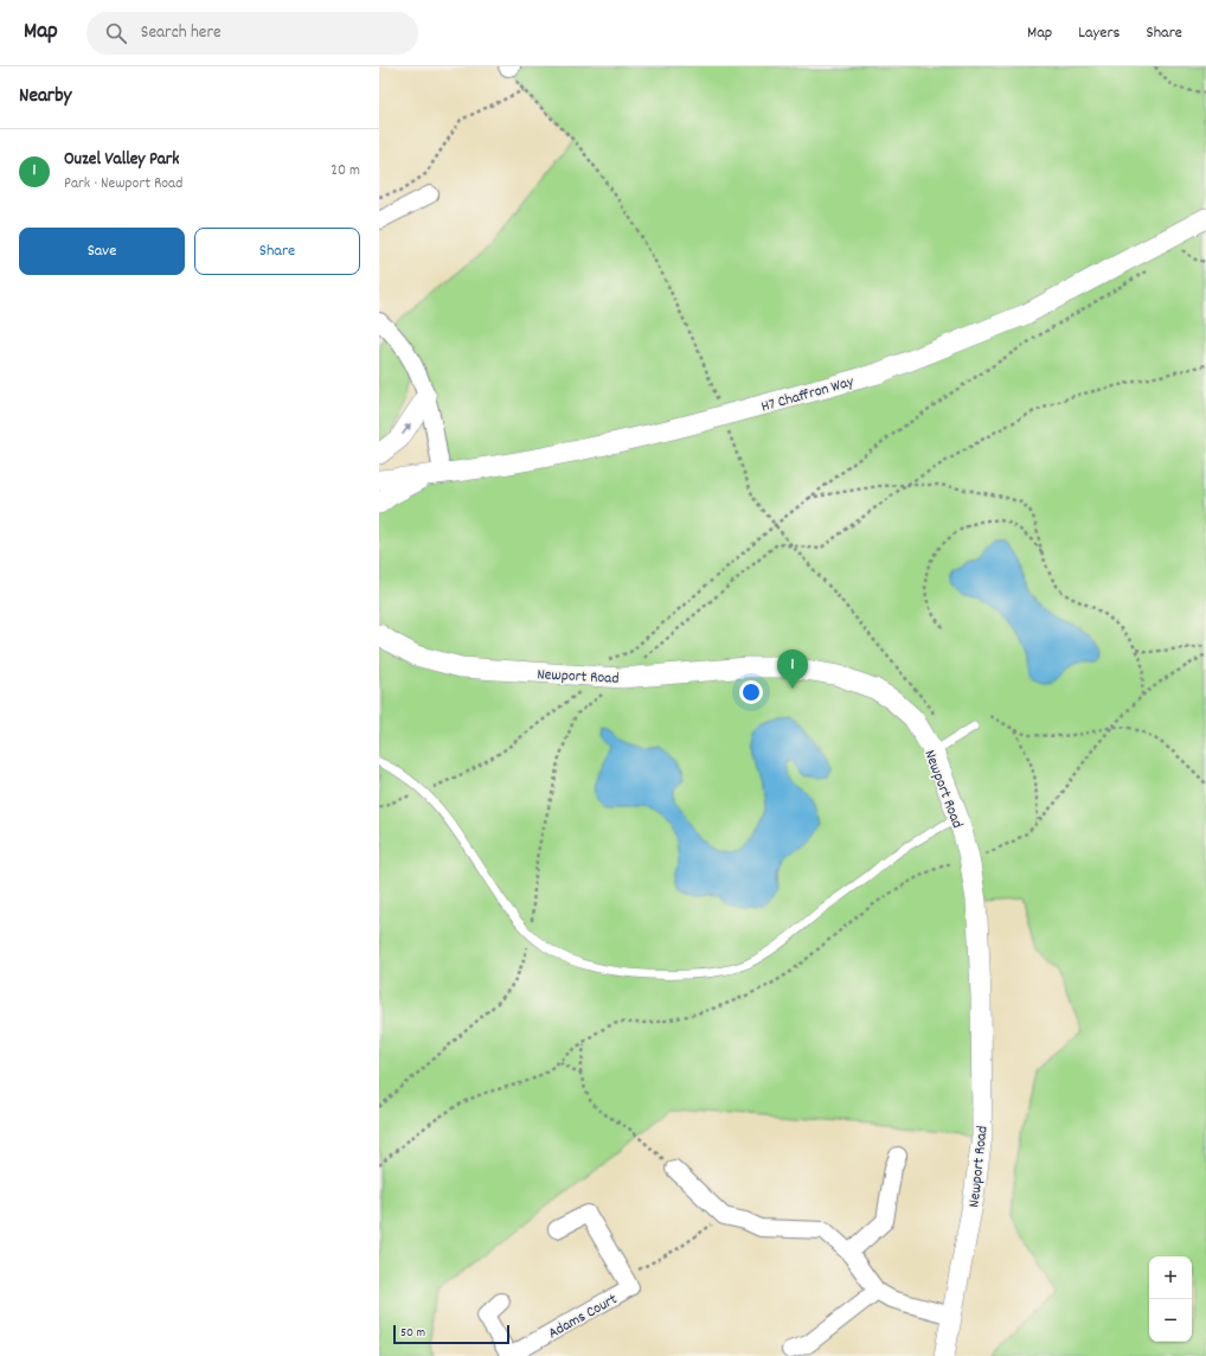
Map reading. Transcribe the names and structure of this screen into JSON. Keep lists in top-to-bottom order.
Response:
{
  "streets": {
    "street": ["H7 Chaffron Way", "Newport Road", "Adams Court"]
  },
  "scale_bar": "50 m",
  "page": {
    "header": "Map",
    "search": "Search here",
    "nav": ["Map", "Layers", "Share"],
    "heading": "Nearby",
    "list": [
      {
        "mark": "1",
        "name": "Ouzel Valley Park",
        "note": "Park · Newport Road",
        "value": "20 m"
      }
    ],
    "buttons": ["Save", "Share"],
    "pins": "1",
    "map_buttons": ["+", "−"],
    "scale": "50 m"
  }
}
